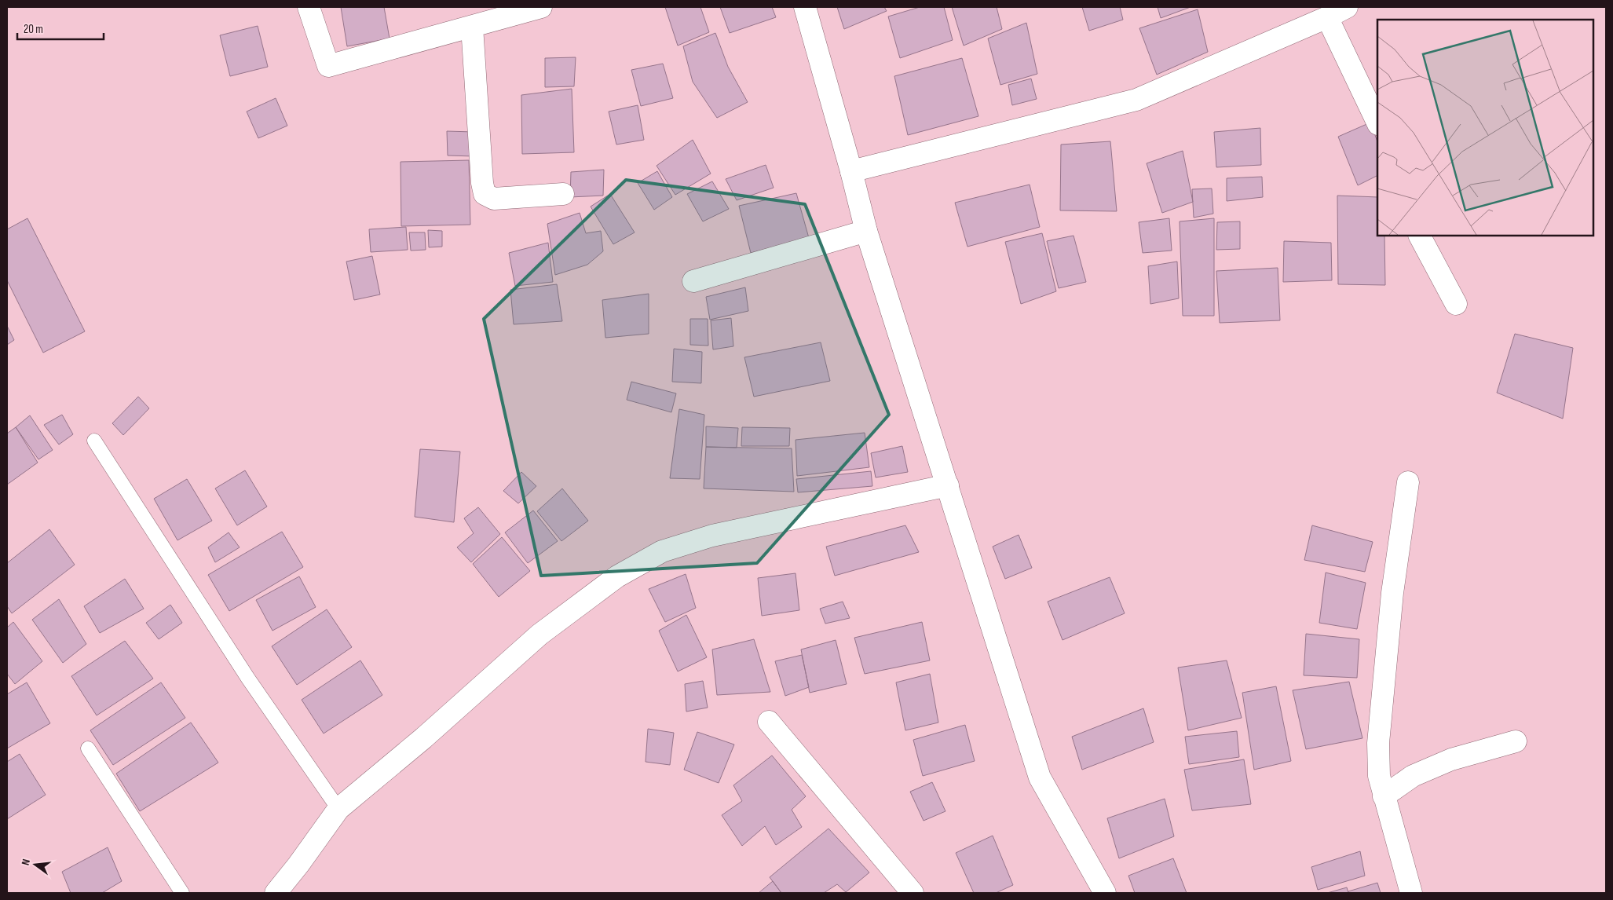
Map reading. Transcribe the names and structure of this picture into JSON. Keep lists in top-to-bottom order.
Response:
{
  "scale_bar": "20 m",
  "north": "left"
}
